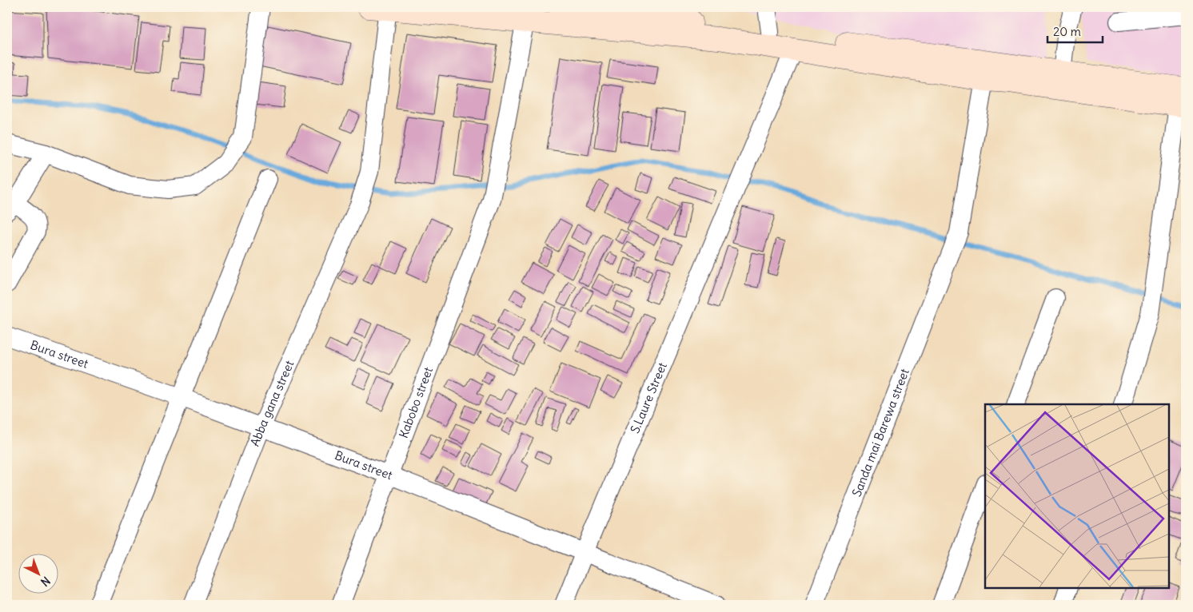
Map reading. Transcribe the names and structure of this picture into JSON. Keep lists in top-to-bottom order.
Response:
{
  "streets": {
    "street": [
      "Bura street",
      "S.Laure Street",
      "Kabobo street",
      "Abba gana street",
      "Sanda mai Barewa street"
    ]
  },
  "crossings": [
    ["Bura street", "S.Laure Street"],
    ["Bura street", "Kabobo street"],
    ["Bura street", "Abba gana street"]
  ],
  "scale_bar": "20 m",
  "north": "bottom right"
}
